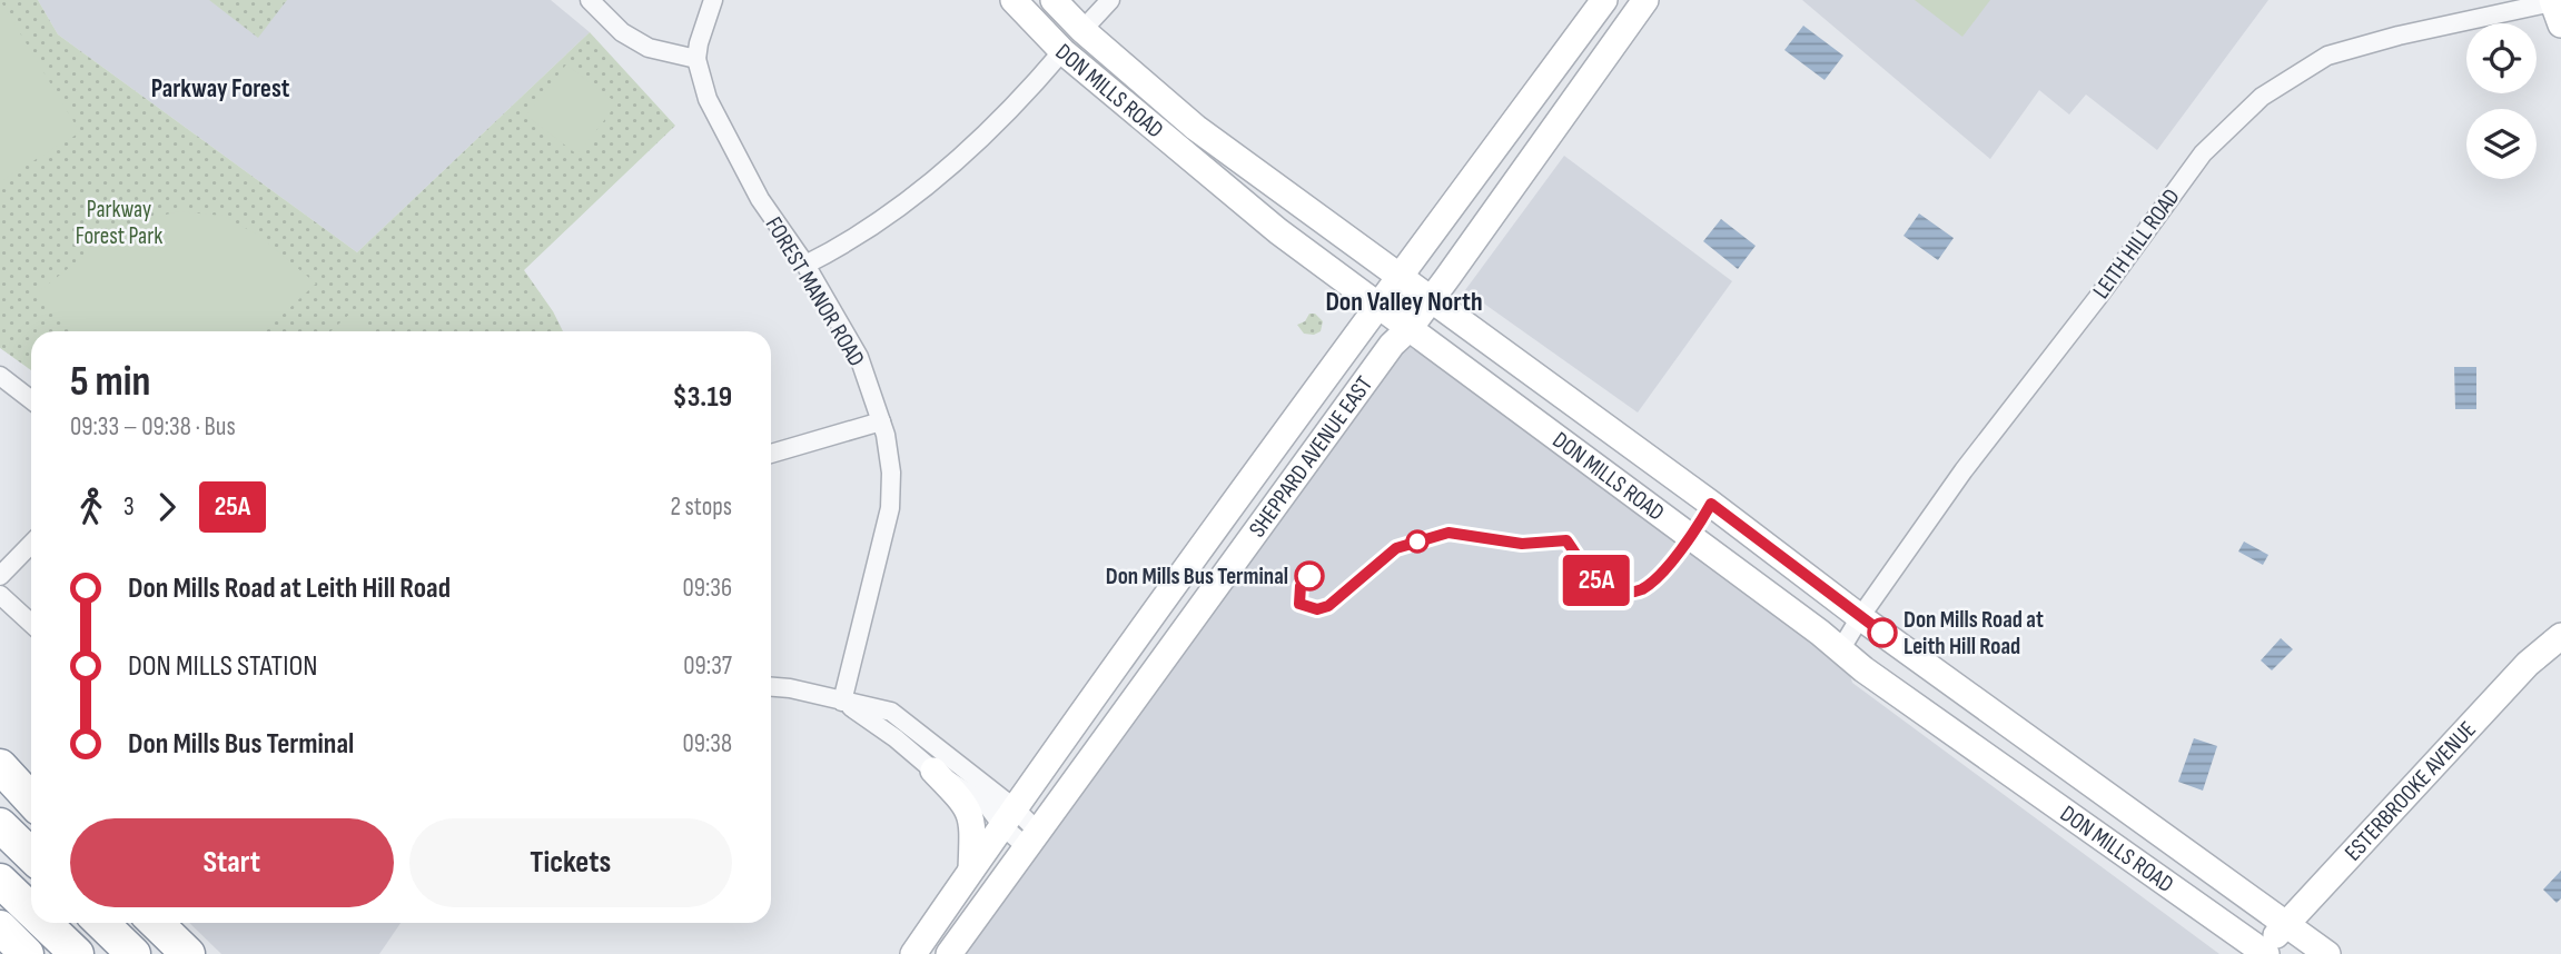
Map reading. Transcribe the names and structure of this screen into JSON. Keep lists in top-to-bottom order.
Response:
{
  "streets": {
    "main road": ["DON MILLS ROAD", "SHEPPARD AVENUE EAST", "ESTERBROOKE AVENUE"],
    "street": ["LEITH HILL ROAD", "FOREST MANOR ROAD"]
  },
  "crossings": [
    ["DON MILLS ROAD", "LEITH HILL ROAD"],
    ["DON MILLS ROAD", "SHEPPARD AVENUE EAST"],
    ["DON MILLS ROAD", "ESTERBROOKE AVENUE"]
  ],
  "districts": ["Parkway Forest", "Don Valley North"],
  "parks": ["Parkway Forest Park"],
  "places": ["Don Mills Bus Terminal", "Don Mills Road at Leith Hill Road"],
  "lines": ["bus line 25A"],
  "page": {
    "on_map": "25A",
    "heading": ["5 min", "09:33 – 09:38 · Bus", "$3.19"],
    "legs": ["3", "25A", "2 stops"],
    "list": [
      {
        "name": "Don Mills Road at Leith Hill Road",
        "value": "09:36"
      },
      {
        "name": "DON MILLS STATION",
        "value": "09:37"
      },
      {
        "name": "Don Mills Bus Terminal",
        "value": "09:38"
      }
    ],
    "buttons": ["Start", "Tickets"]
  }
}
